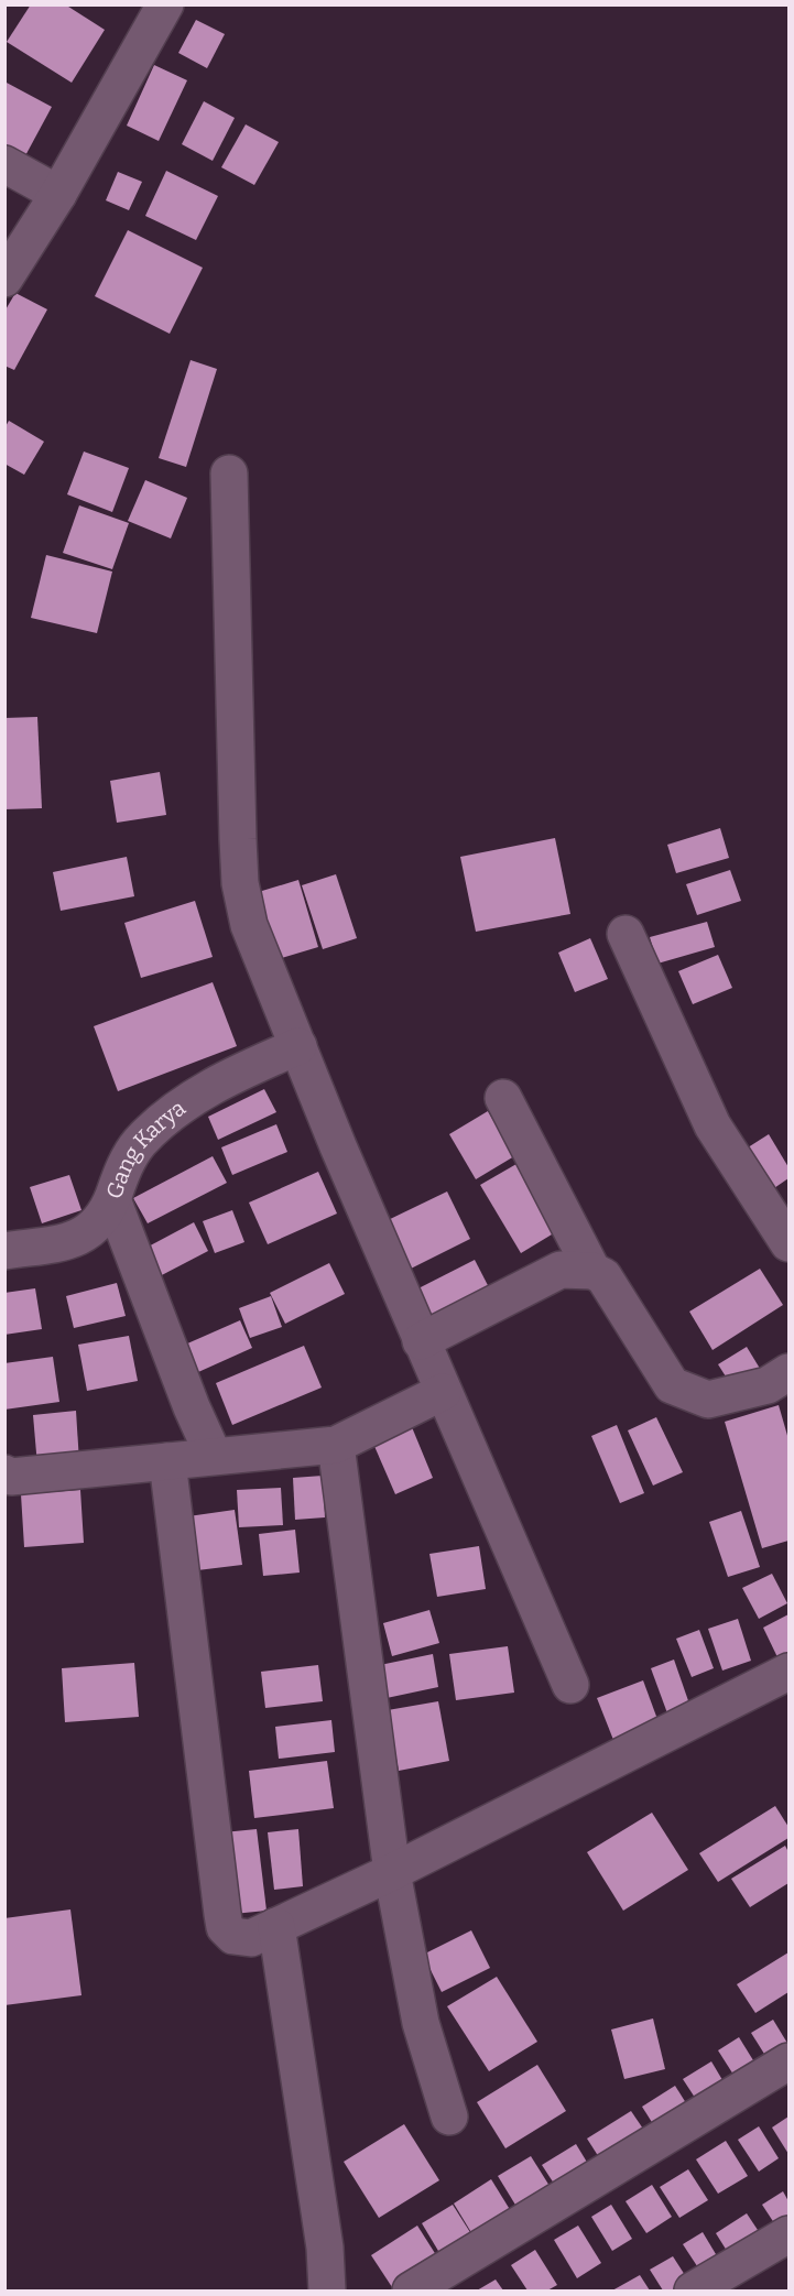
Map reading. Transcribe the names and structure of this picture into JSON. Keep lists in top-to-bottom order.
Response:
{
  "streets": {
    "street": ["Gang Karya"]
  }
}
